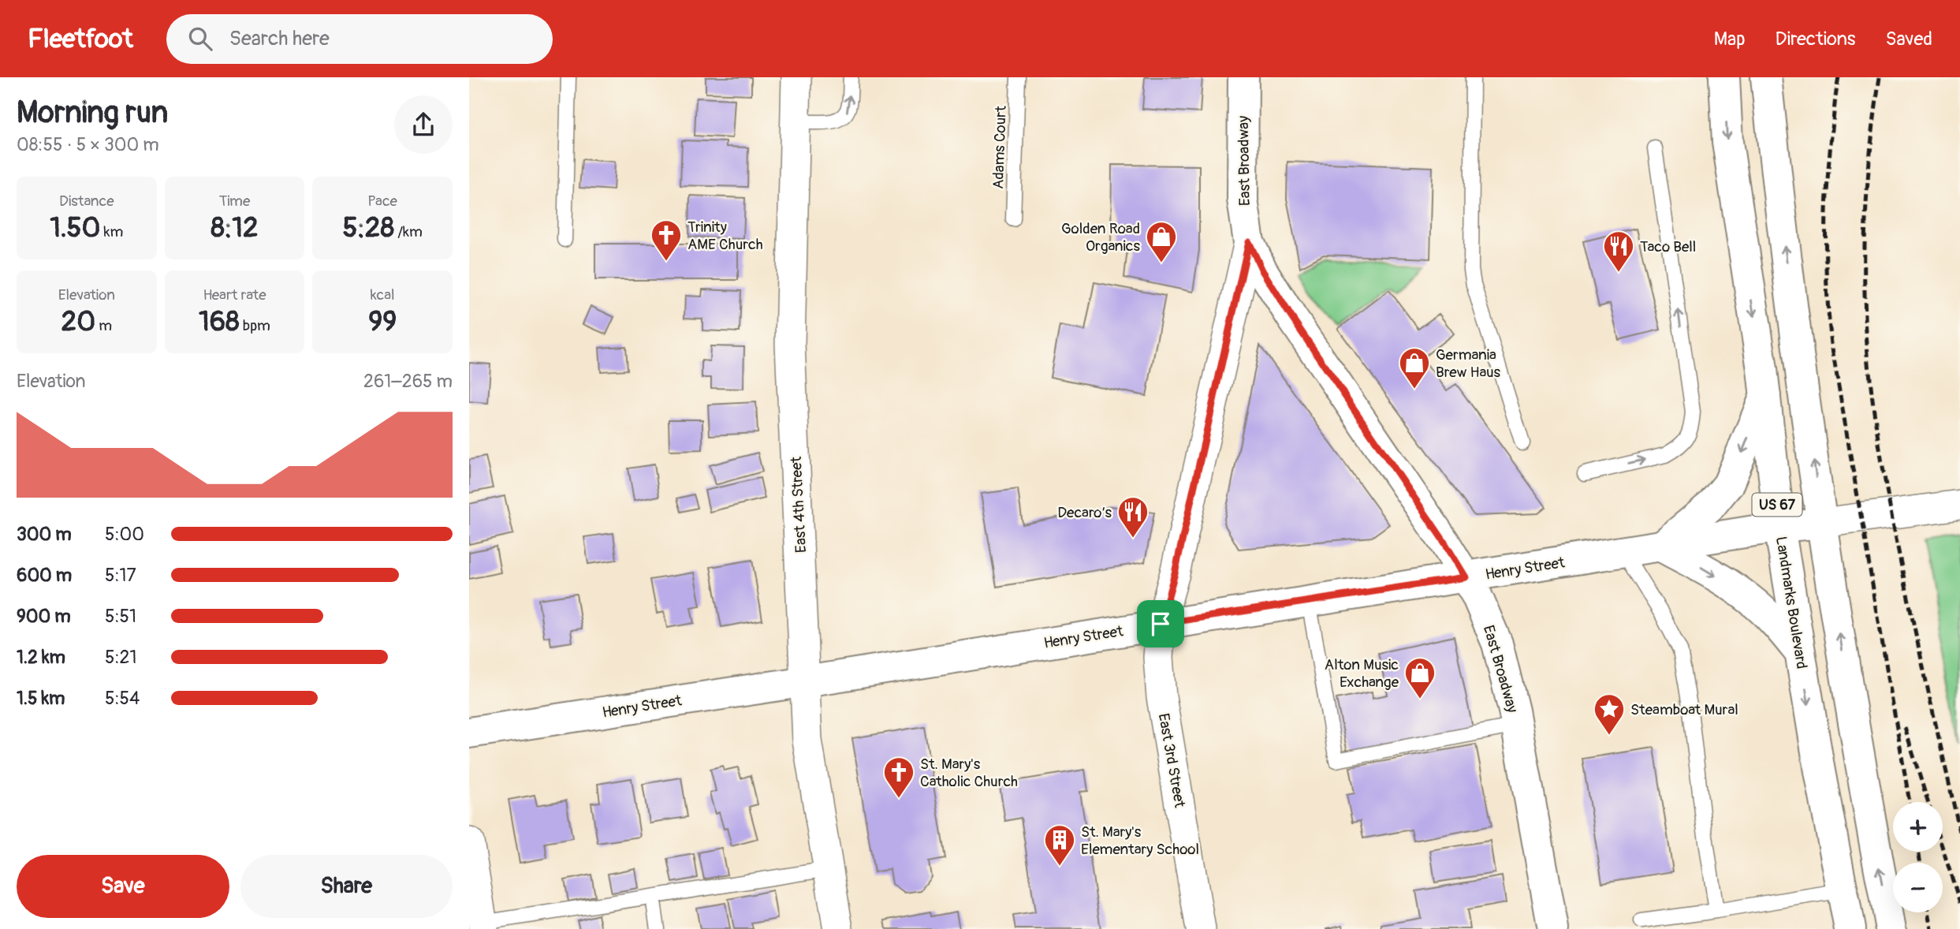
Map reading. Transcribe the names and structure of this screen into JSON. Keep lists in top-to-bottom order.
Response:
{
  "streets": {
    "main road": [
      "East Broadway",
      "US 67",
      "Henry Street",
      "Landmarks Boulevard"
    ],
    "street": ["East 4th Street", "East 3rd Street"],
    "lane": ["Adams Court"]
  },
  "crossings": [
    ["East Broadway", "Henry Street"],
    ["East Broadway", "East 3rd Street"],
    ["East 4th Street", "Henry Street"],
    ["US 67", "Henry Street"],
    ["Henry Street", "Landmarks Boulevard"],
    ["Henry Street", "East 3rd Street"]
  ],
  "places": {
    "church": ["Trinity AME Church", "St. Mary's Catholic Church"],
    "shop": ["Golden Road Organics", "Germania Brew Haus", "Alton Music Exchange"],
    "restaurant": ["Taco Bell", "Decaro’s"],
    "place": ["Steamboat Mural"],
    "building": ["St. Mary's Elementary School"]
  },
  "page": {
    "header": "Fleetfoot",
    "search": "Search here",
    "nav": ["Map", "Directions", "Saved"],
    "heading": ["Morning run", "08:55 · 5 × 300 m"],
    "stats": [
      ["Distance", "1.50 km"],
      ["Time", "8:12"],
      ["Pace", "5:28 /km"],
      ["Elevation", "20 m"],
      ["Heart rate", "168 bpm"],
      ["kcal", "99"]
    ],
    "chart": ["Elevation", "261–265 m"],
    "list": [
      {
        "name": "300 m",
        "note": "5:00"
      },
      {
        "name": "600 m",
        "note": "5:17"
      },
      {
        "name": "900 m",
        "note": "5:51"
      },
      {
        "name": "1.2 km",
        "note": "5:21"
      },
      {
        "name": "1.5 km",
        "note": "5:54"
      }
    ],
    "map_buttons": ["+", "−"],
    "buttons": ["Save", "Share"]
  }
}
